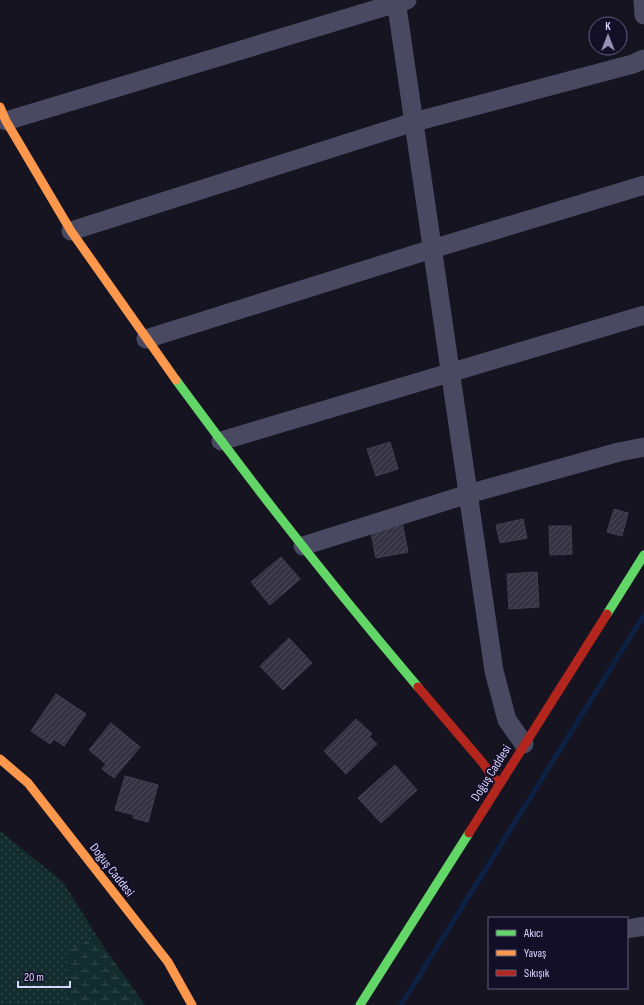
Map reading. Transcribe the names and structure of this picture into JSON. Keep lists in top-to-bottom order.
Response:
{
  "streets": {
    "street": ["Doğuş Caddesi"]
  },
  "legend": ["Akıcı", "Yavaş", "Sıkışık"],
  "scale_bar": "20 m",
  "north": "top"
}
